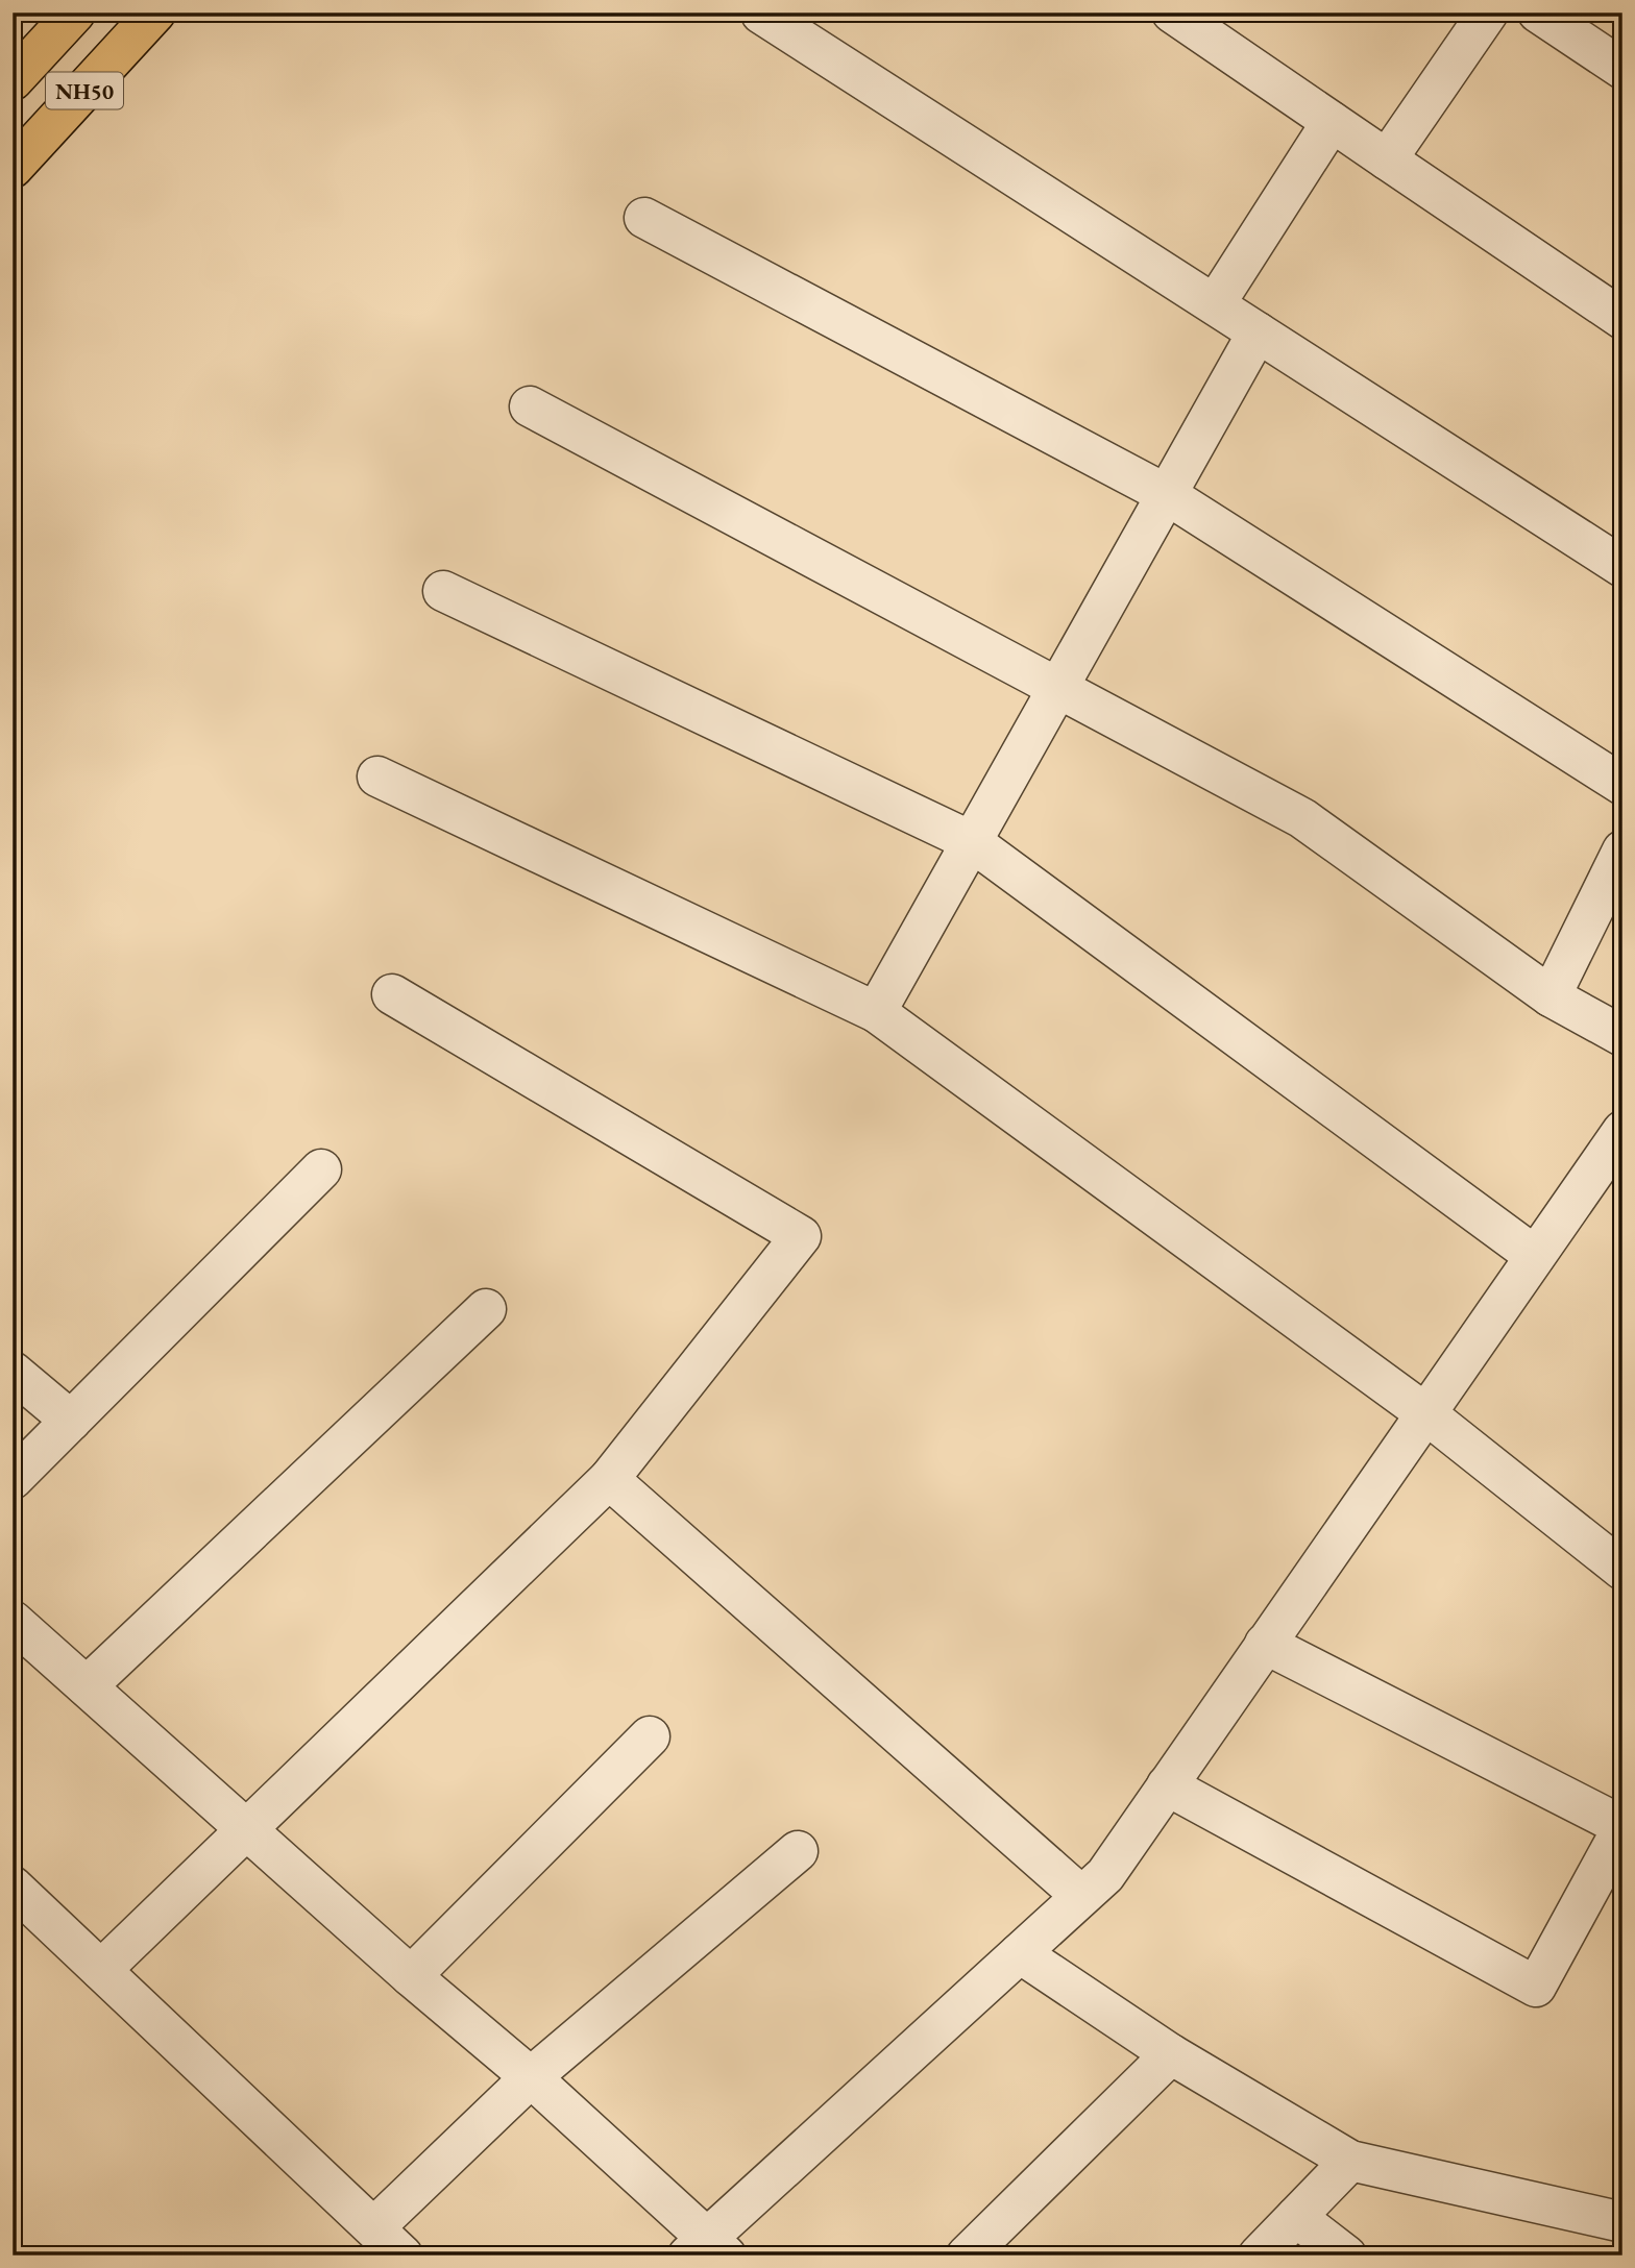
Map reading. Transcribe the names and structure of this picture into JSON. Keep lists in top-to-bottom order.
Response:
{
  "streets": {
    "highway": ["NH50"]
  }
}
